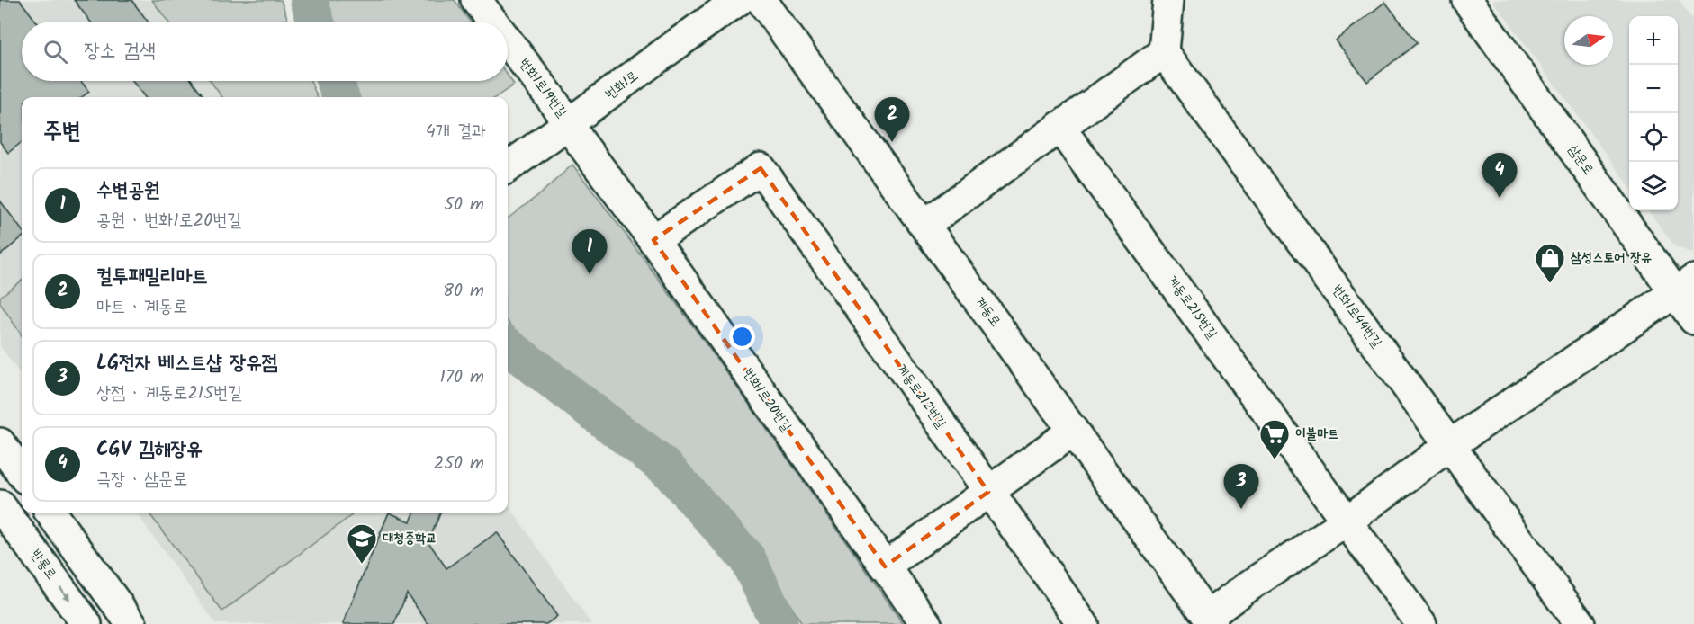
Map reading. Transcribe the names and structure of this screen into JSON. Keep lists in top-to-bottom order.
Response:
{
  "streets": {
    "street": [
      "번화1로",
      "번화1로19번길",
      "삼문로",
      "계동로215번길",
      "계동로",
      "번화1로44번길",
      "계동로212번길",
      "번화1로20번길",
      "반룡로"
    ]
  },
  "crossings": [
    ["번화1로", "번화1로19번길"],
    ["번화1로", "번화1로20번길"],
    ["번화1로19번길", "번화1로20번길"],
    ["계동로212번길", "번화1로20번길"]
  ],
  "places": {
    "shop": ["삼성스토어 장유"],
    "supermarket": ["이불마트"],
    "school or university": ["대청중학교"]
  },
  "north": "right",
  "page": {
    "map_buttons": ["+", "−"],
    "search": "장소 검색",
    "pins": [
      "2",
      "4",
      "1",
      "3"
    ],
    "heading": ["주변", "4개 결과"],
    "list": [
      {
        "mark": "1",
        "name": "수변공원",
        "note": "공원 · 번화1로20번길",
        "value": "50 m"
      },
      {
        "mark": "2",
        "name": "컬투패밀리마트",
        "note": "마트 · 계동로",
        "value": "80 m"
      },
      {
        "mark": "3",
        "name": "LG전자 베스트샵 장유점",
        "note": "상점 · 계동로215번길",
        "value": "170 m"
      },
      {
        "mark": "4",
        "name": "CGV 김해장유",
        "note": "극장 · 삼문로",
        "value": "250 m"
      }
    ]
  }
}
